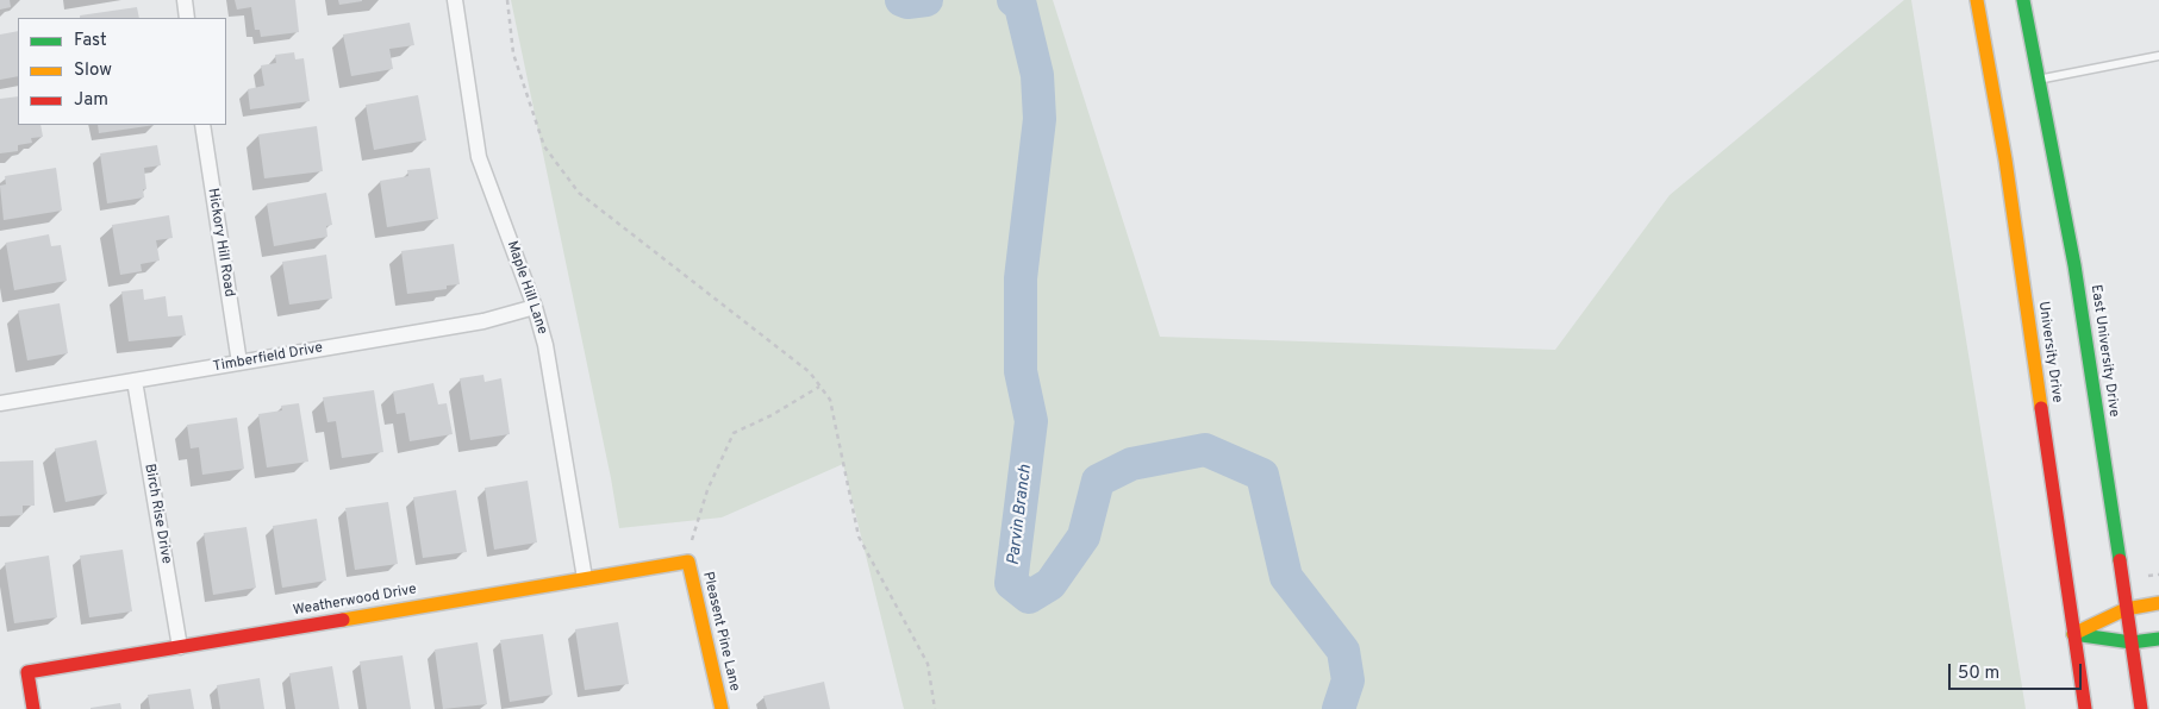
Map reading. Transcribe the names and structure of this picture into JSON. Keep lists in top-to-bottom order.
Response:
{
  "streets": {
    "main road": [
      "East University Drive",
      "University Drive",
      "Weatherwood Drive",
      "Pleasent Pine Lane"
    ],
    "street": [
      "Hickory Hill Road",
      "Maple Hill Lane",
      "Timberfield Drive",
      "Birch Rise Drive"
    ]
  },
  "crossings": [
    ["Hickory Hill Road", "Timberfield Drive"],
    ["Maple Hill Lane", "Timberfield Drive"],
    ["Maple Hill Lane", "Weatherwood Drive"],
    ["Timberfield Drive", "Birch Rise Drive"],
    ["Birch Rise Drive", "Weatherwood Drive"],
    ["Weatherwood Drive", "Pleasent Pine Lane"]
  ],
  "water": ["Parvin Branch"],
  "legend": ["Fast", "Slow", "Jam"],
  "scale_bar": "50 m"
}
